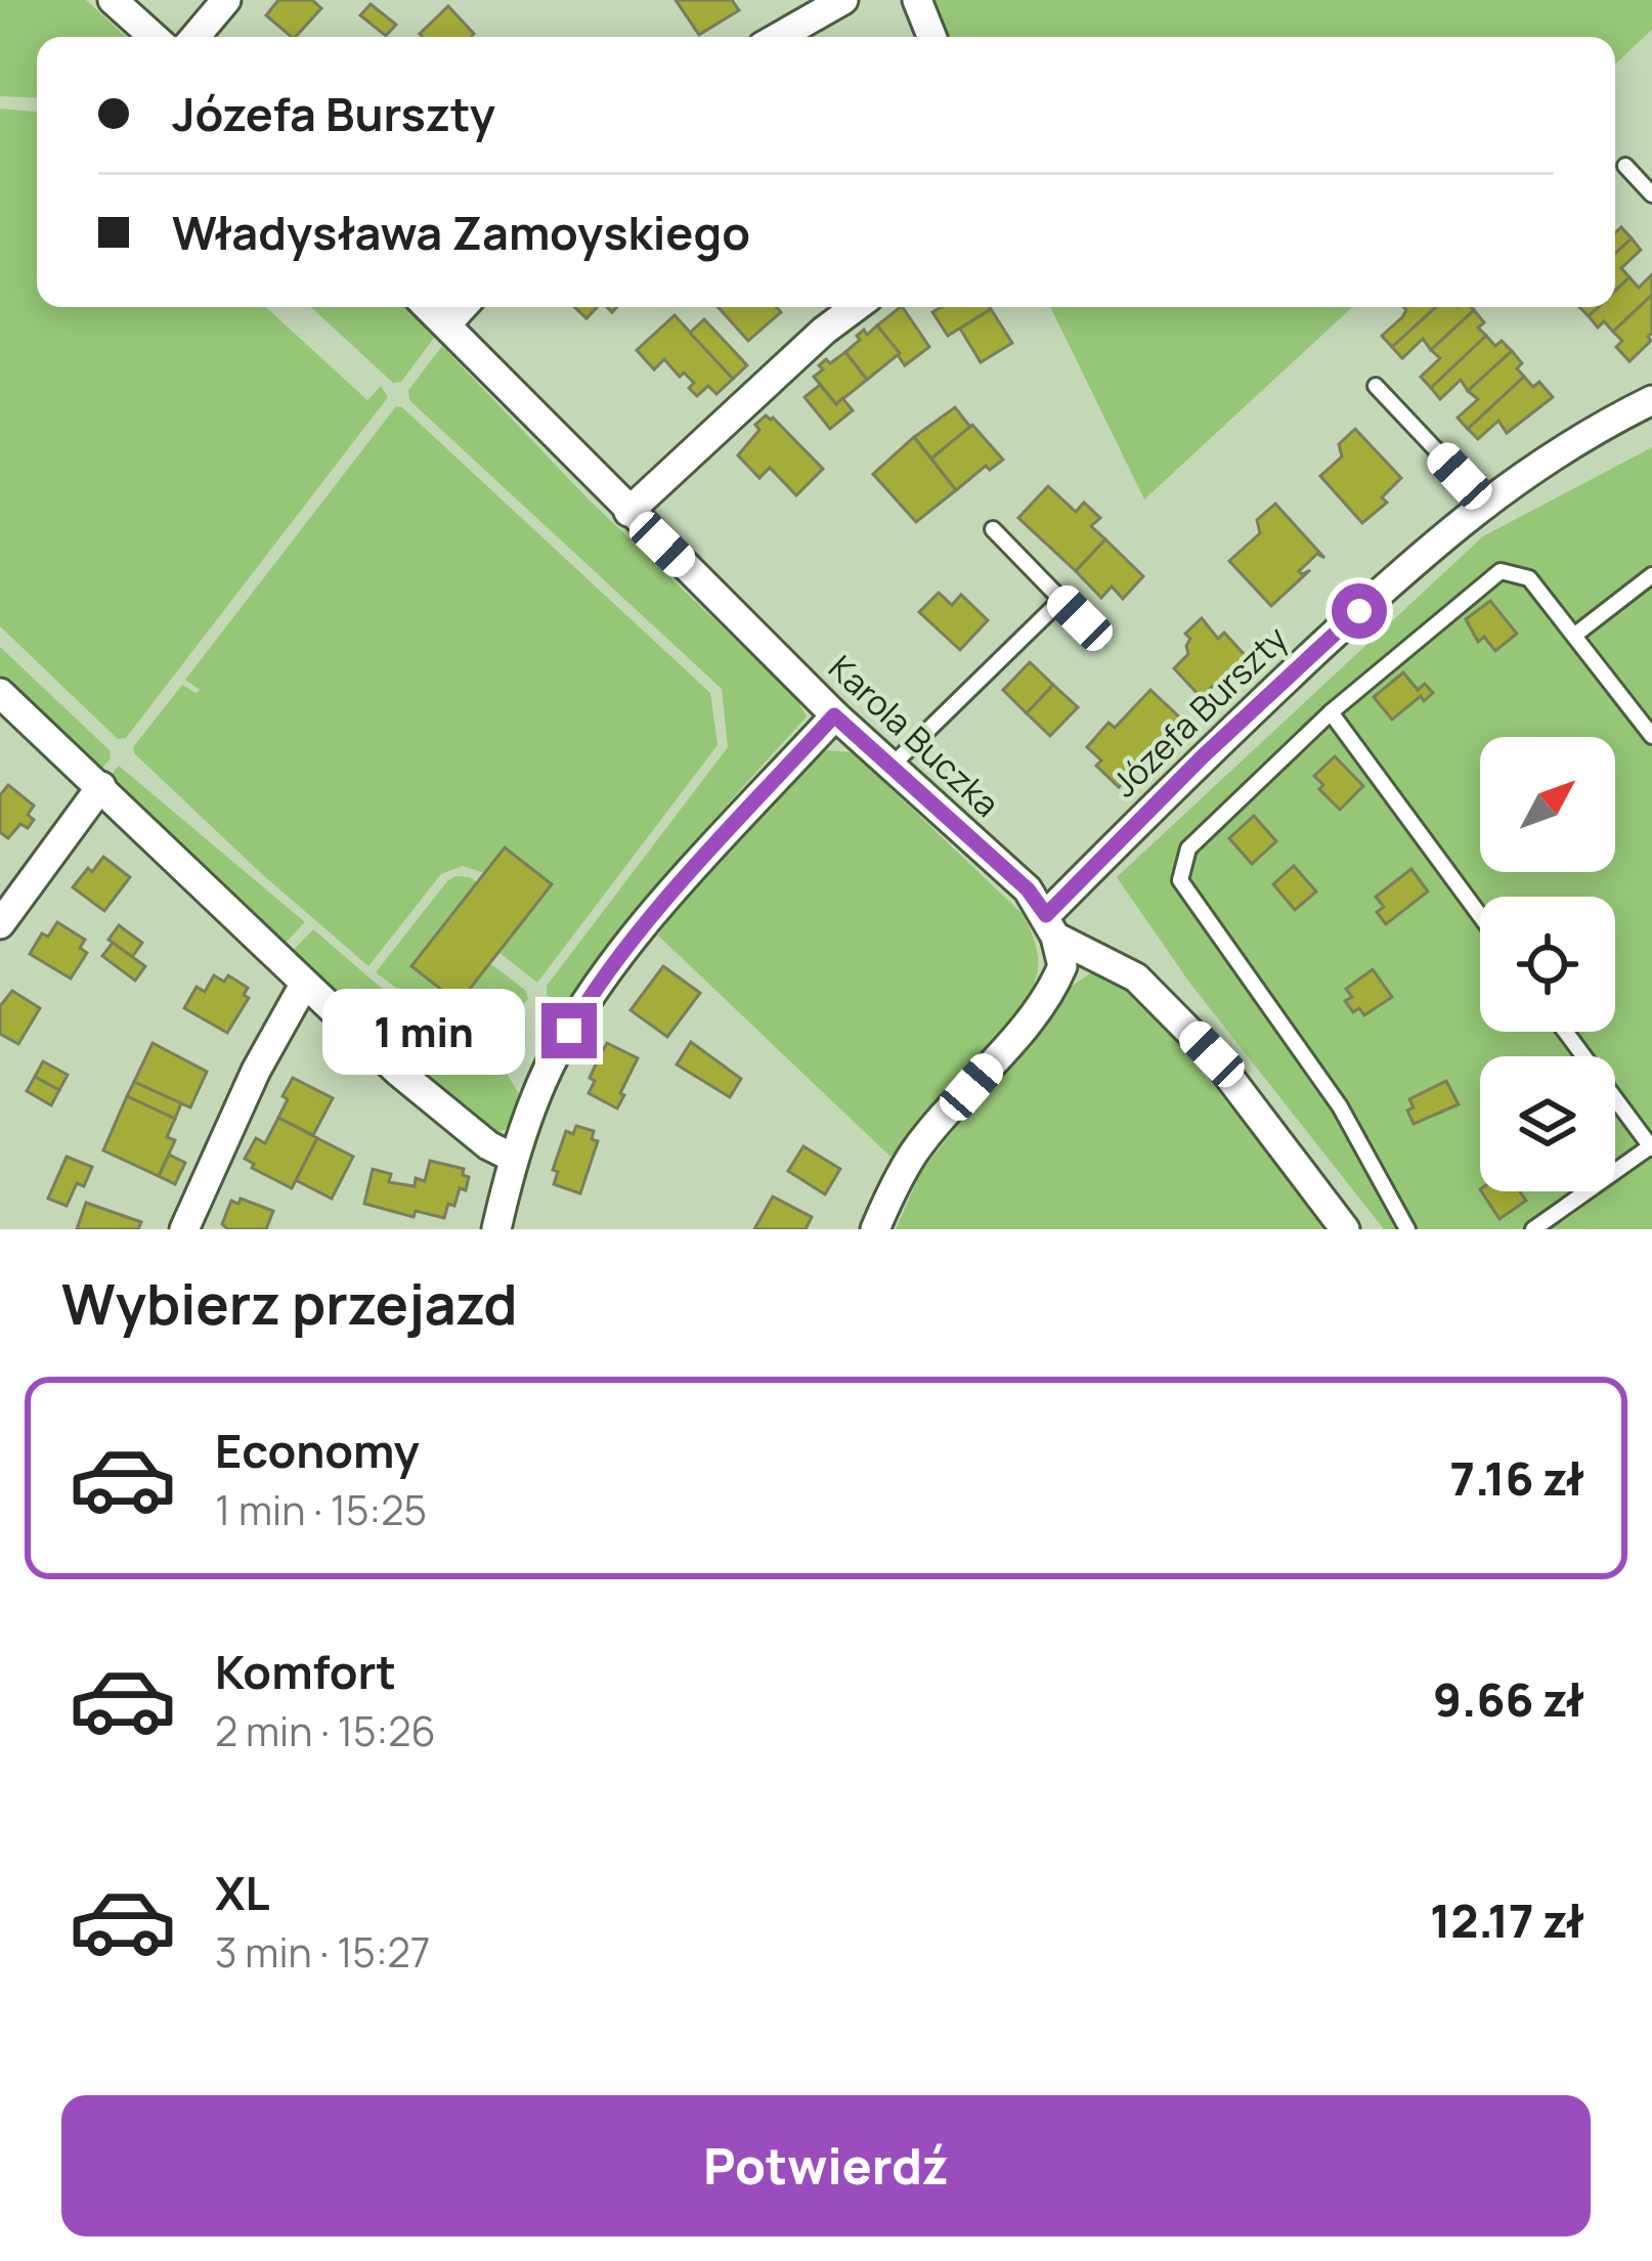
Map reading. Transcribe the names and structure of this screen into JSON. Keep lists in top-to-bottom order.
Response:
{
  "streets": {
    "street": ["Józefa Burszty", "Karola Buczka"]
  },
  "crossings": [
    ["Józefa Burszty", "Karola Buczka"]
  ],
  "north": "top right",
  "page": {
    "banner": ["Józefa Burszty", "Władysława Zamoyskiego"],
    "bubble": "1 min",
    "heading": "Wybierz przejazd",
    "list": [
      {
        "name": "Economy",
        "note": "1 min · 15:25",
        "value": "7.16 zł"
      },
      {
        "name": "Komfort",
        "note": "2 min · 15:26",
        "value": "9.66 zł"
      },
      {
        "name": "XL",
        "note": "3 min · 15:27",
        "value": "12.17 zł"
      }
    ],
    "buttons": "Potwierdź"
  }
}
